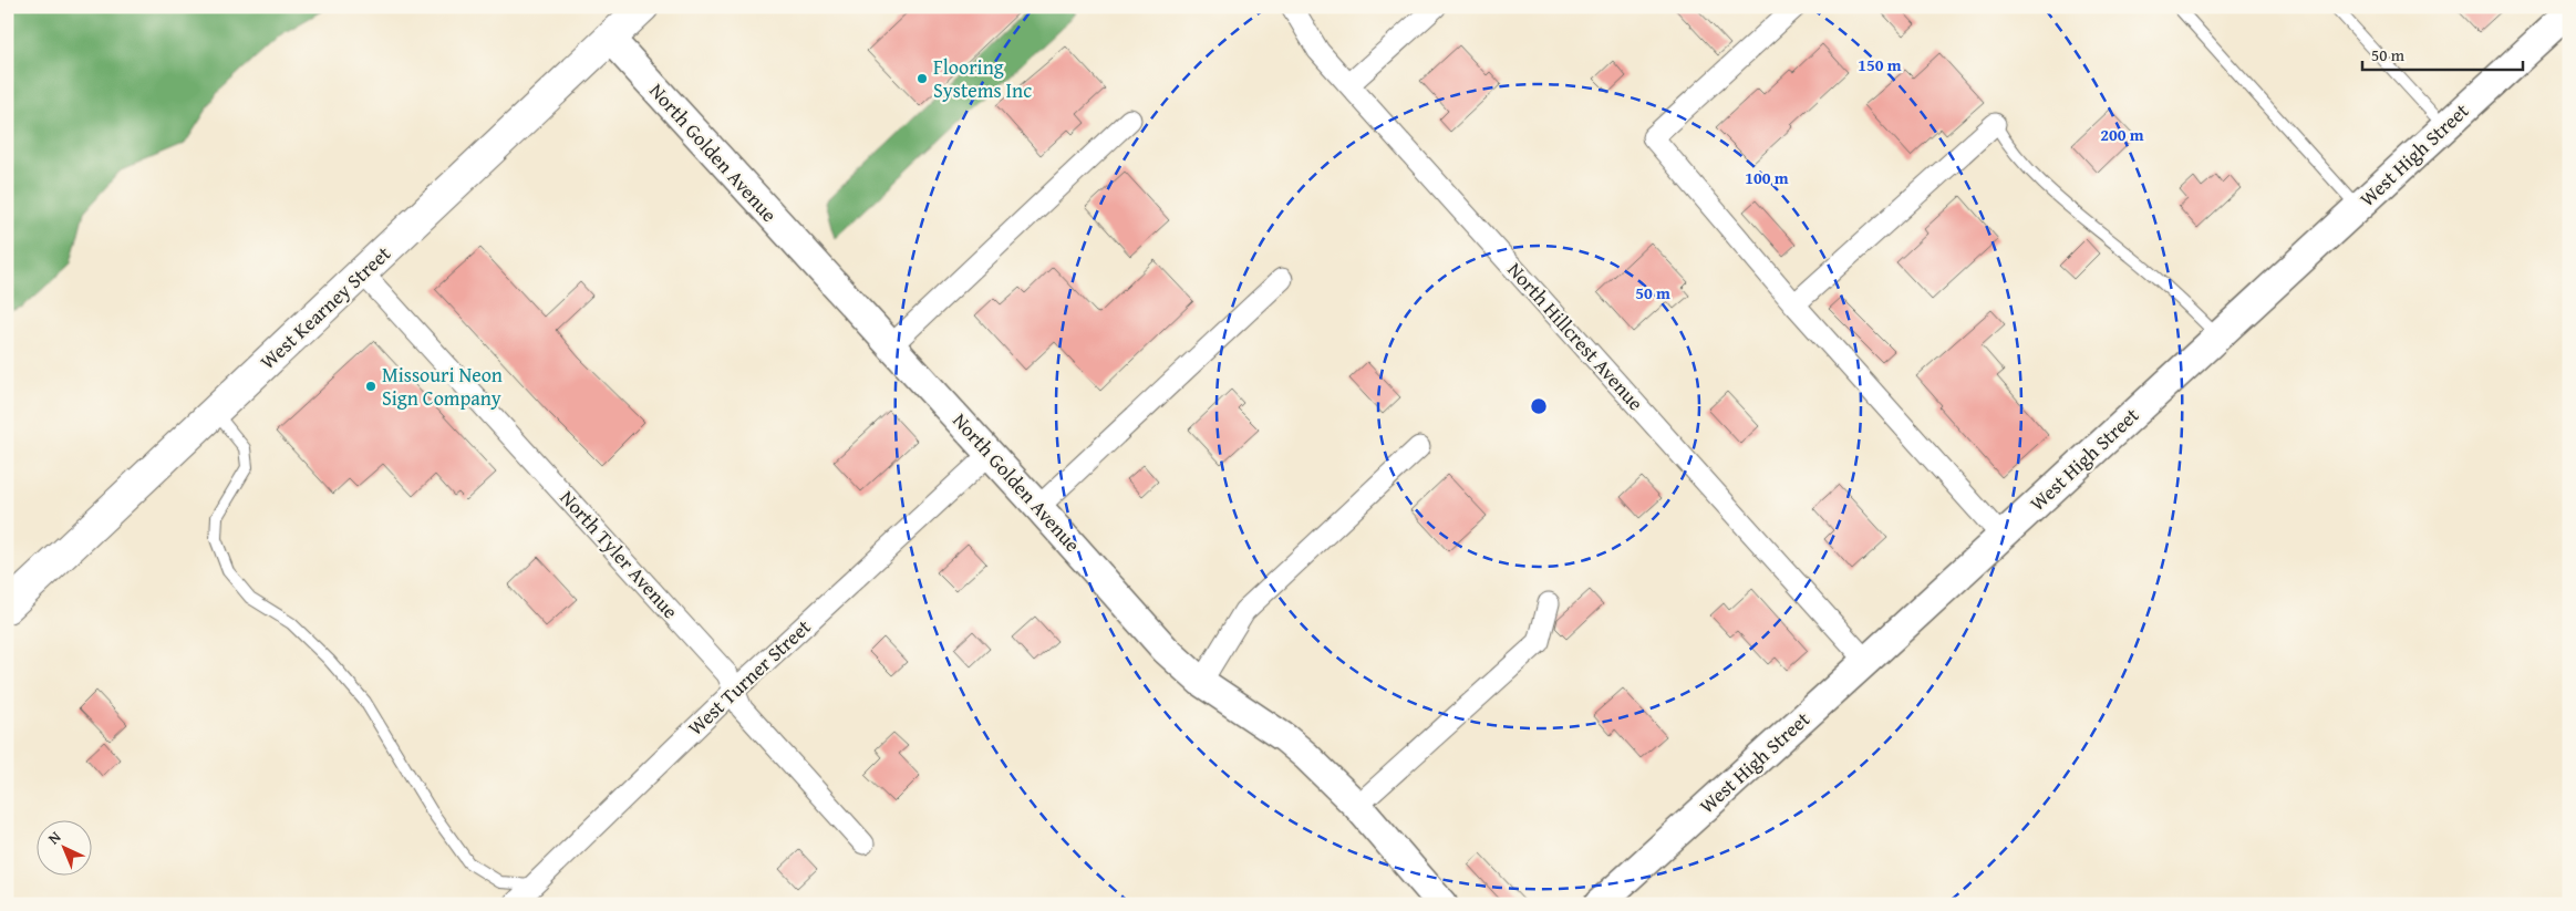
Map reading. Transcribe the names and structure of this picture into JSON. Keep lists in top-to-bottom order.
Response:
{
  "streets": {
    "main road": ["West Kearney Street"],
    "street": [
      "North Golden Avenue",
      "West High Street",
      "North Hillcrest Avenue",
      "North Tyler Avenue",
      "West Turner Street"
    ]
  },
  "crossings": [
    ["North Golden Avenue", "West Kearney Street"],
    ["North Golden Avenue", "West Turner Street"],
    ["West High Street", "North Hillcrest Avenue"],
    ["West Kearney Street", "North Tyler Avenue"],
    ["North Tyler Avenue", "West Turner Street"]
  ],
  "places": ["Flooring Systems Inc", "Missouri Neon Sign Company"],
  "scale_bar": "50 m",
  "north": "top left",
  "rings": [
    "150 m",
    "200 m",
    "100 m",
    "50 m"
  ]
}
